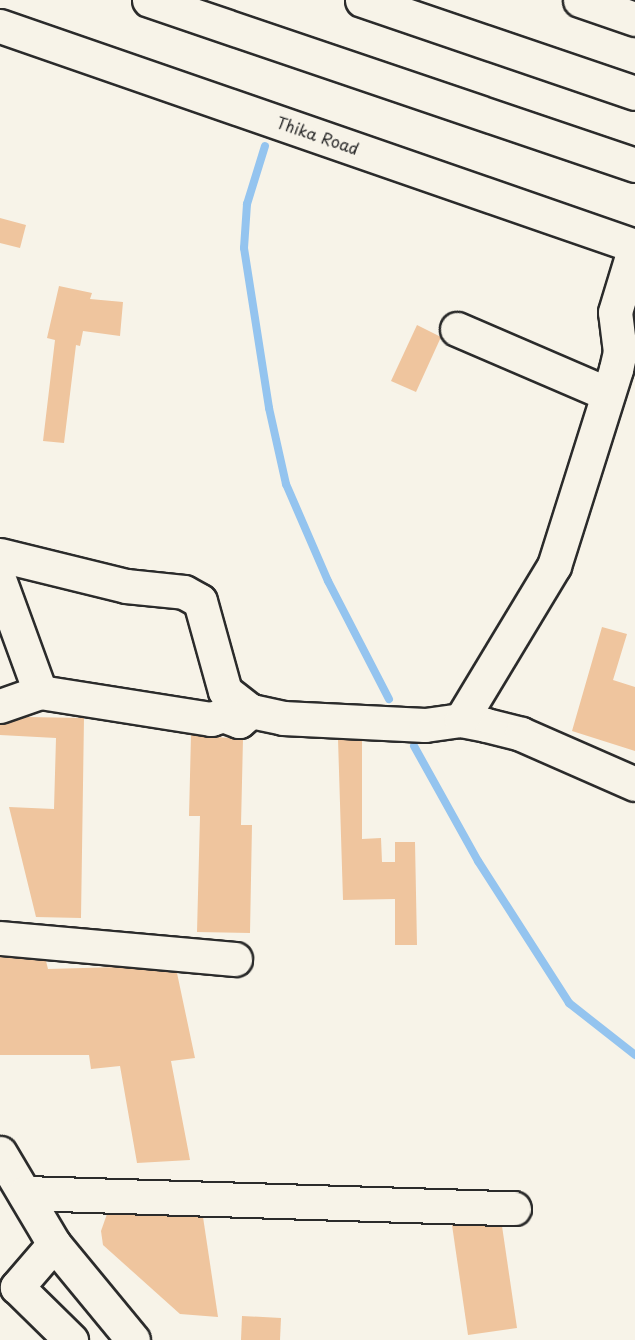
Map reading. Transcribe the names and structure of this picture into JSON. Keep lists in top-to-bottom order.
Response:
{
  "streets": {
    "main road": ["Thika Road"]
  }
}
